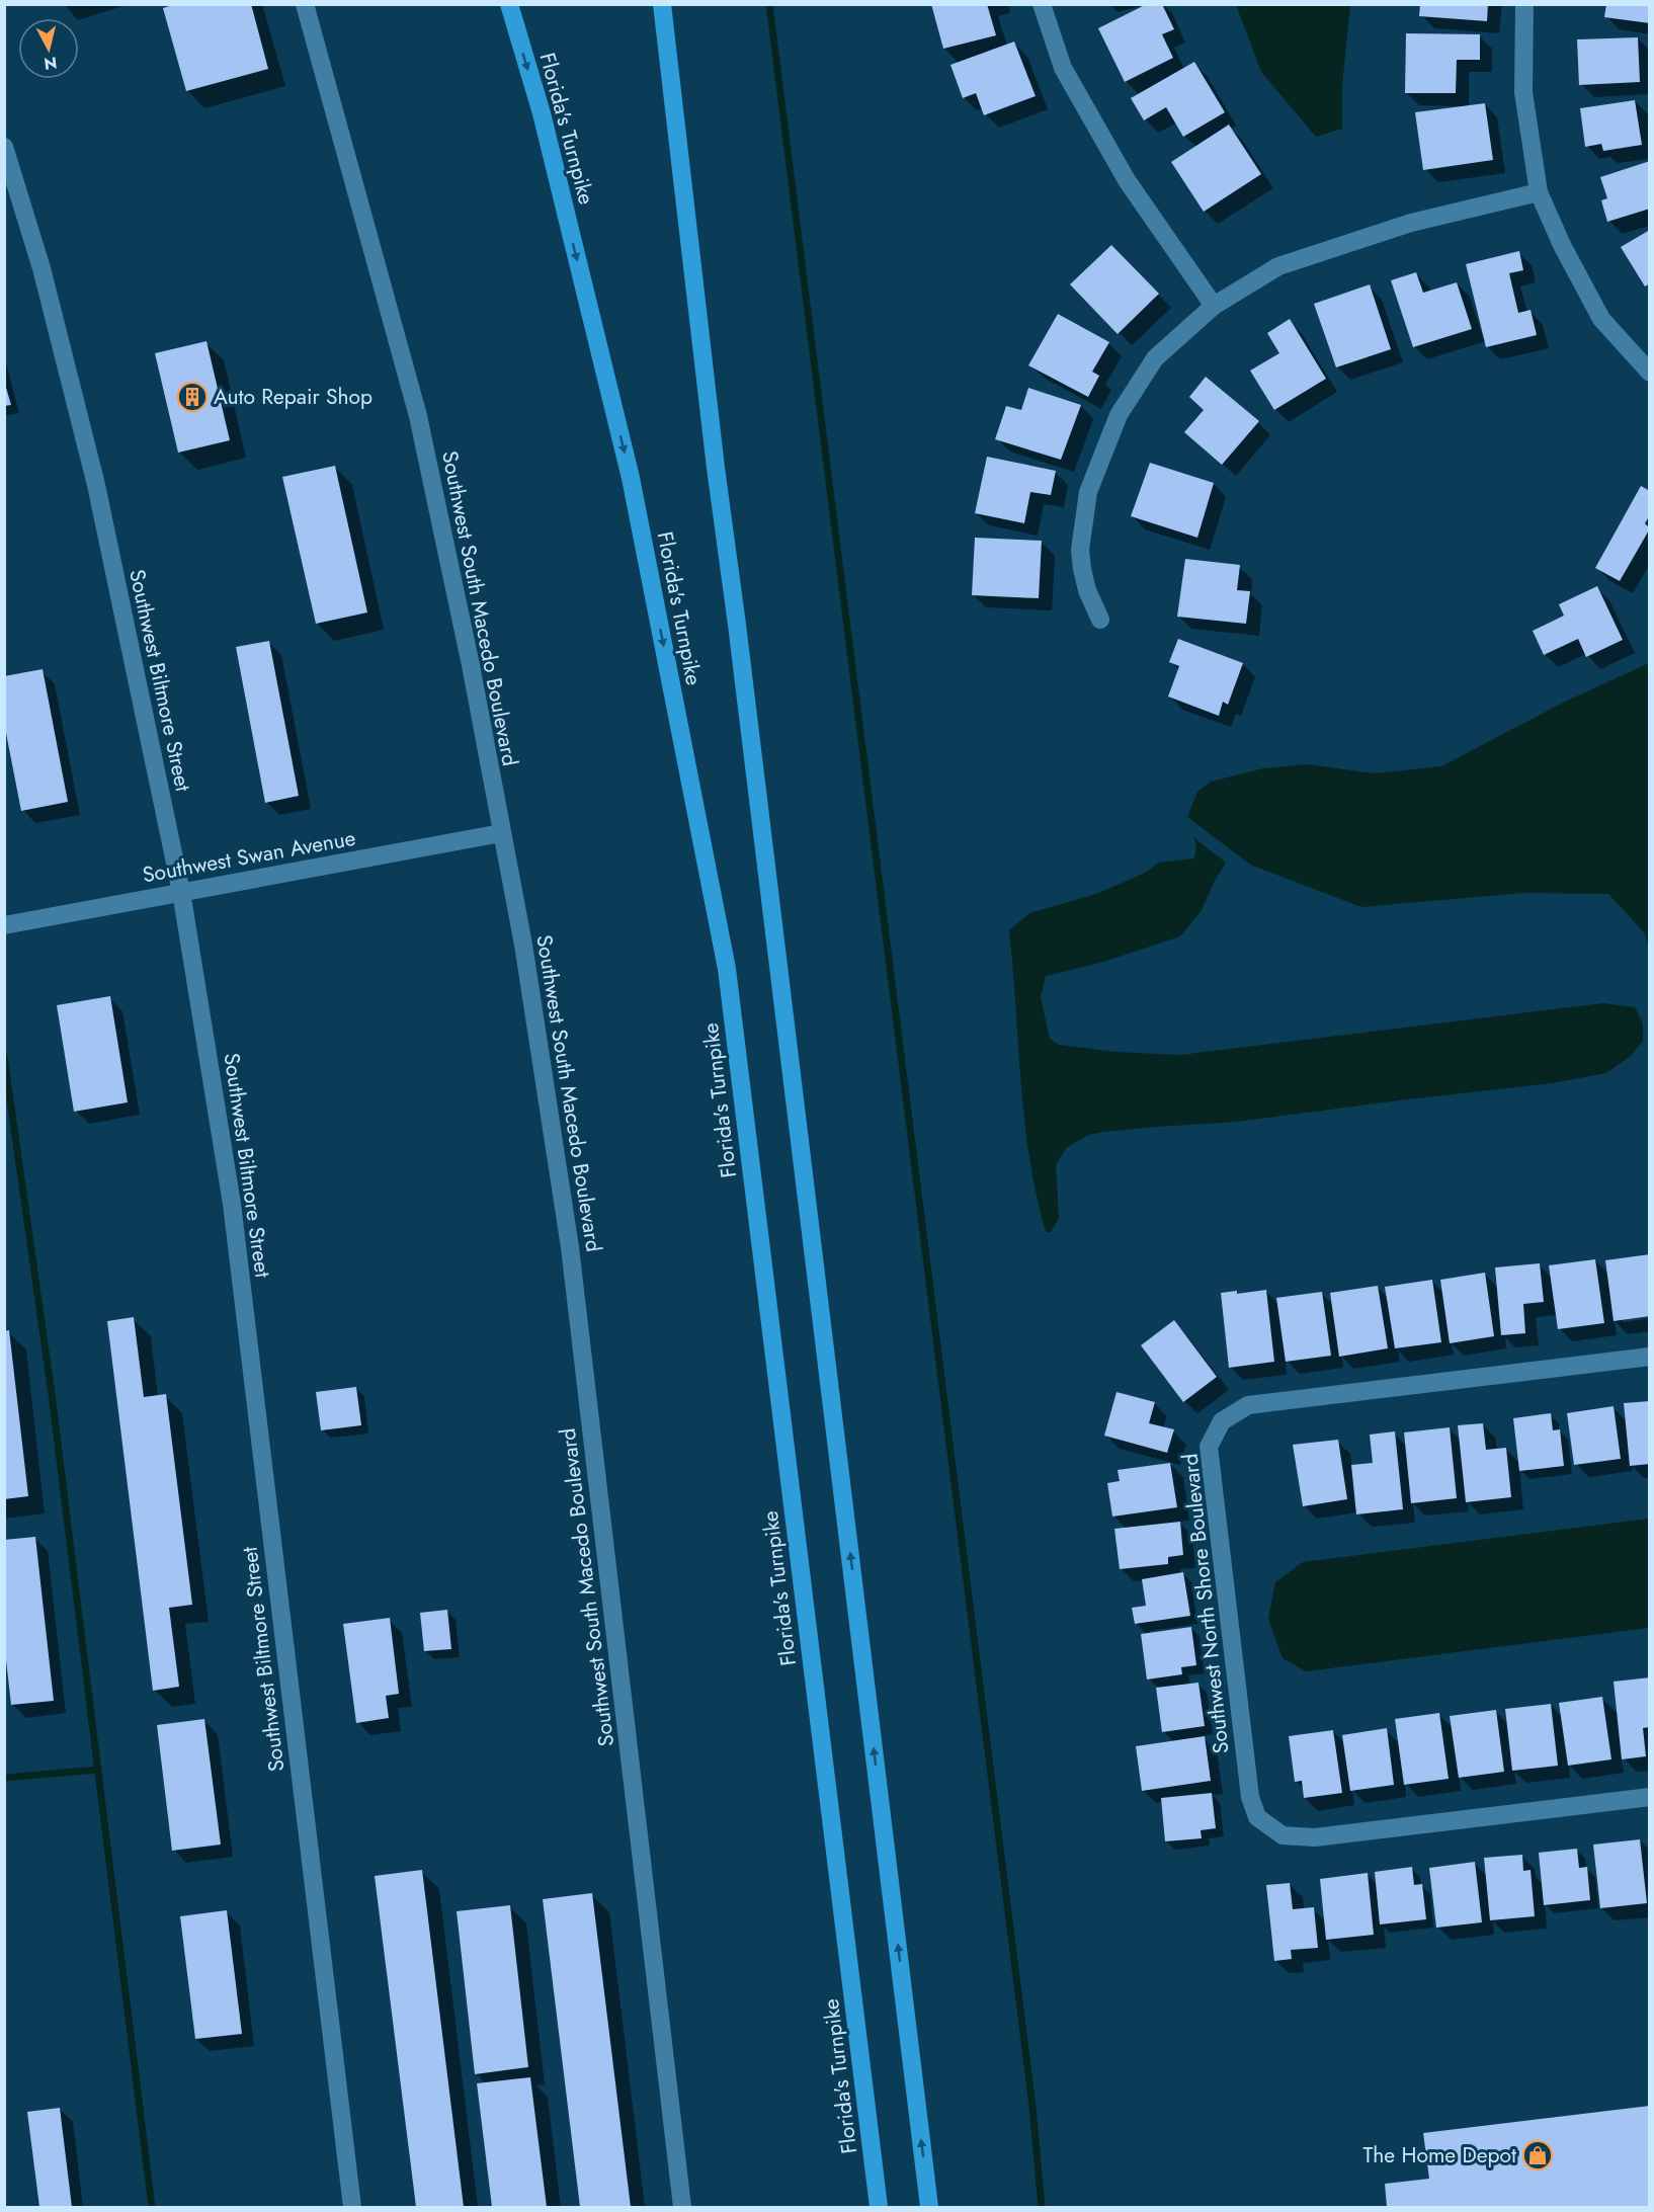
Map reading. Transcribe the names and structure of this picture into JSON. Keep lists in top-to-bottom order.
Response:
{
  "streets": {
    "highway": ["Florida's Turnpike"],
    "street": [
      "Southwest South Macedo Boulevard",
      "Southwest Biltmore Street",
      "Southwest Swan Avenue",
      "Southwest North Shore Boulevard"
    ]
  },
  "crossings": [
    ["Southwest South Macedo Boulevard", "Southwest Swan Avenue"],
    ["Southwest Biltmore Street", "Southwest Swan Avenue"]
  ],
  "places": {
    "building": ["Auto Repair Shop"],
    "shop": ["The Home Depot"]
  },
  "north": "bottom"
}
